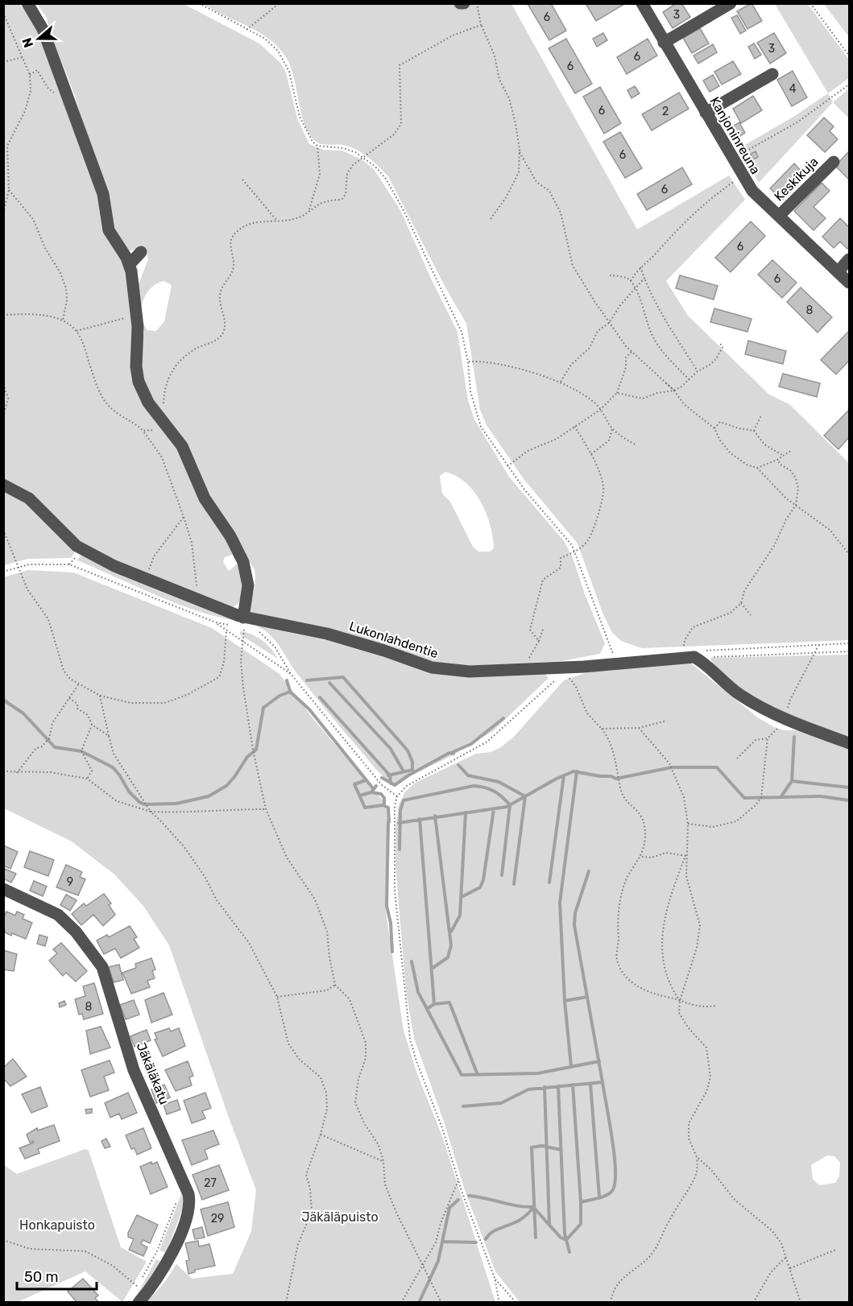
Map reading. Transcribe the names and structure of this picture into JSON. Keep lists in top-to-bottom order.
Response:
{
  "streets": {
    "street": [
      "Kanjoninreuna",
      "Keskikuja",
      "Lukonlahdentie",
      "Jäkäläkatu"
    ]
  },
  "crossings": [
    ["Kanjoninreuna", "Keskikuja"]
  ],
  "parks": ["Jäkäläpuisto", "Honkapuisto"],
  "house_numbers": [
    "3",
    "6",
    "3",
    "6",
    "6",
    "4",
    "6",
    "2",
    "6",
    "6",
    "6",
    "6",
    "8",
    "9",
    "8",
    "27",
    "29"
  ],
  "scale_bar": "50 m",
  "north": "left"
}
